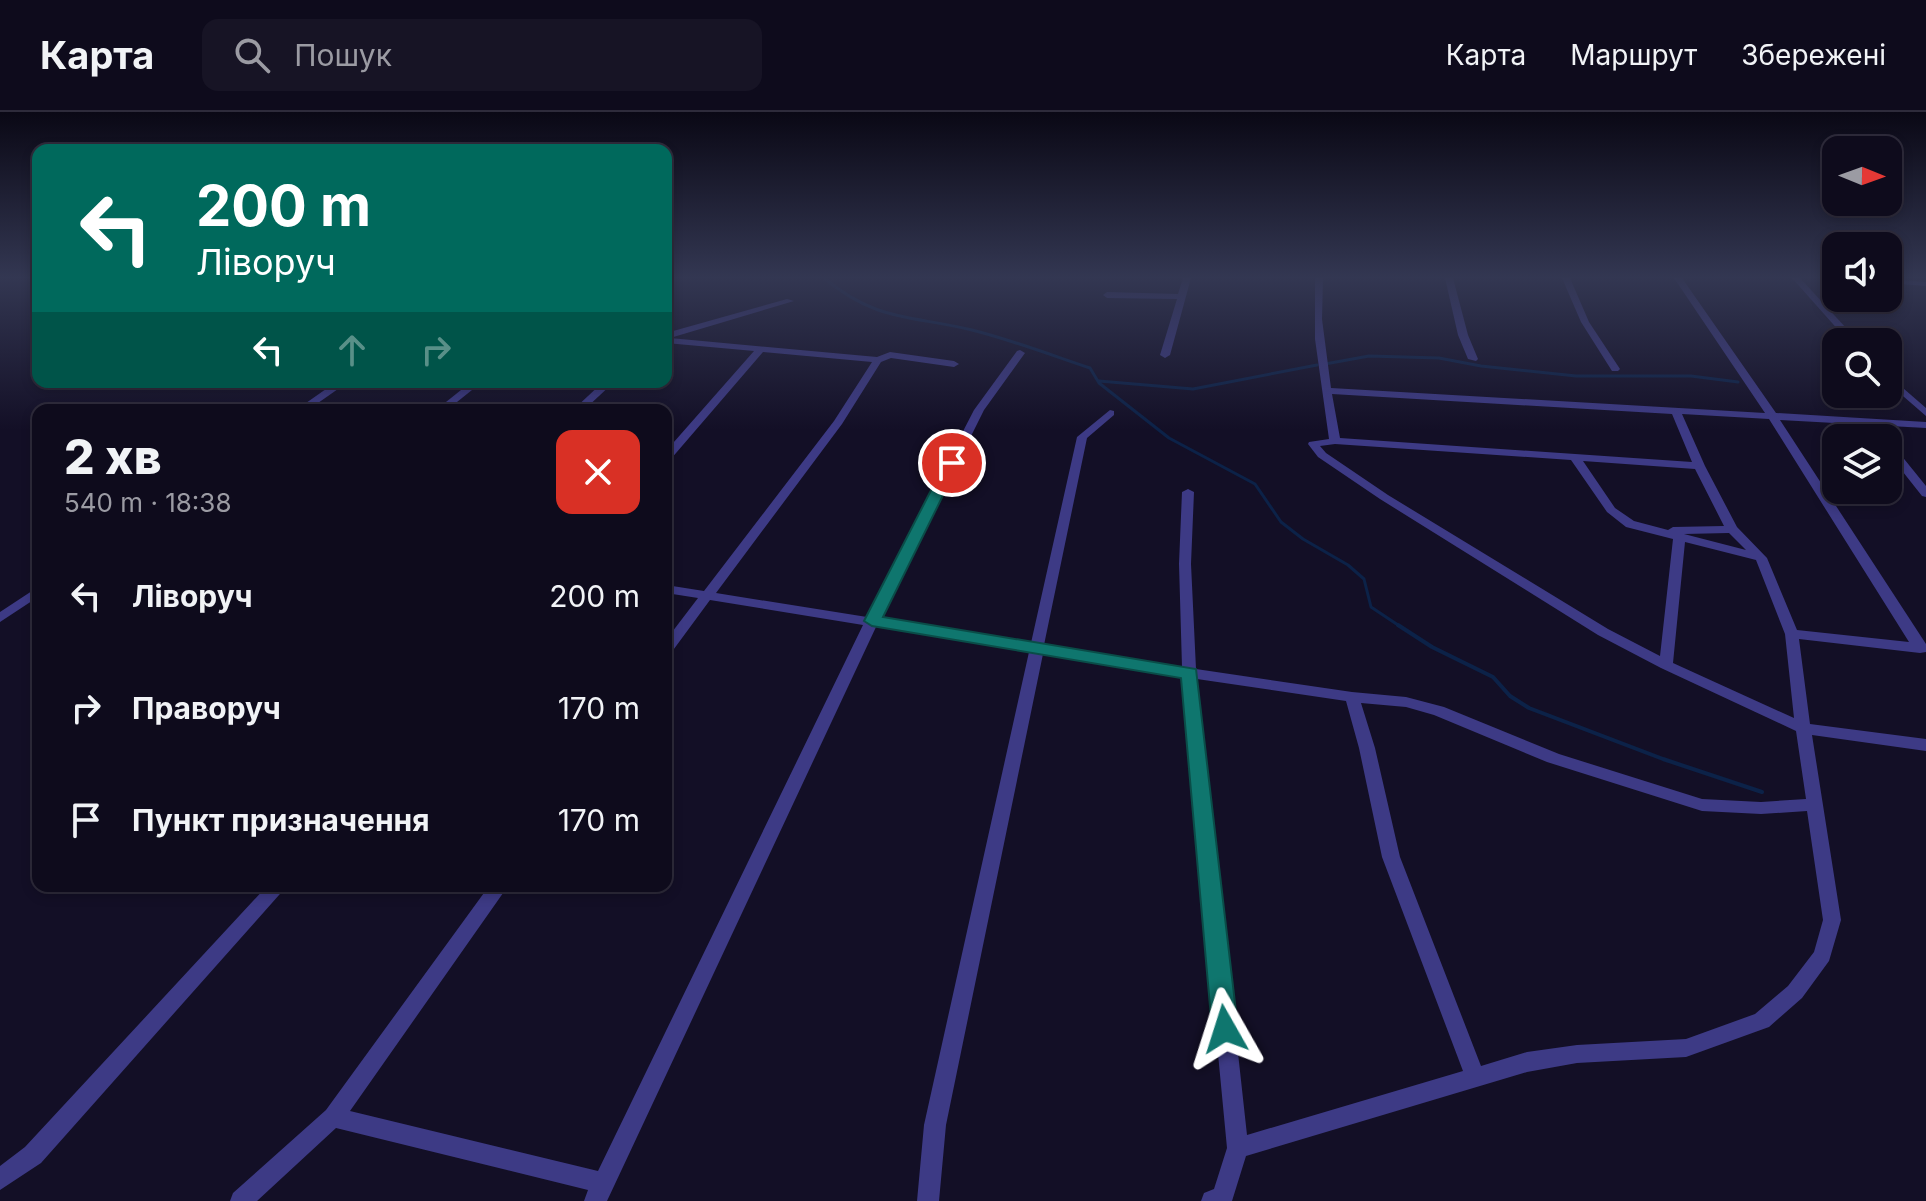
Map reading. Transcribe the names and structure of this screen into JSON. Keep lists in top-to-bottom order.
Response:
{
  "north": "right",
  "page": {
    "header": "Карта",
    "search": "Пошук",
    "nav": ["Карта", "Маршрут", "Збережені"],
    "turn": ["200 m", "Ліворуч"],
    "heading": ["2 хв", "540 m · 18:38"],
    "list": [
      {
        "name": "Ліворуч",
        "value": "200 m"
      },
      {
        "name": "Праворуч",
        "value": "170 m"
      },
      {
        "name": "Пункт призначення",
        "value": "170 m"
      }
    ]
  }
}
